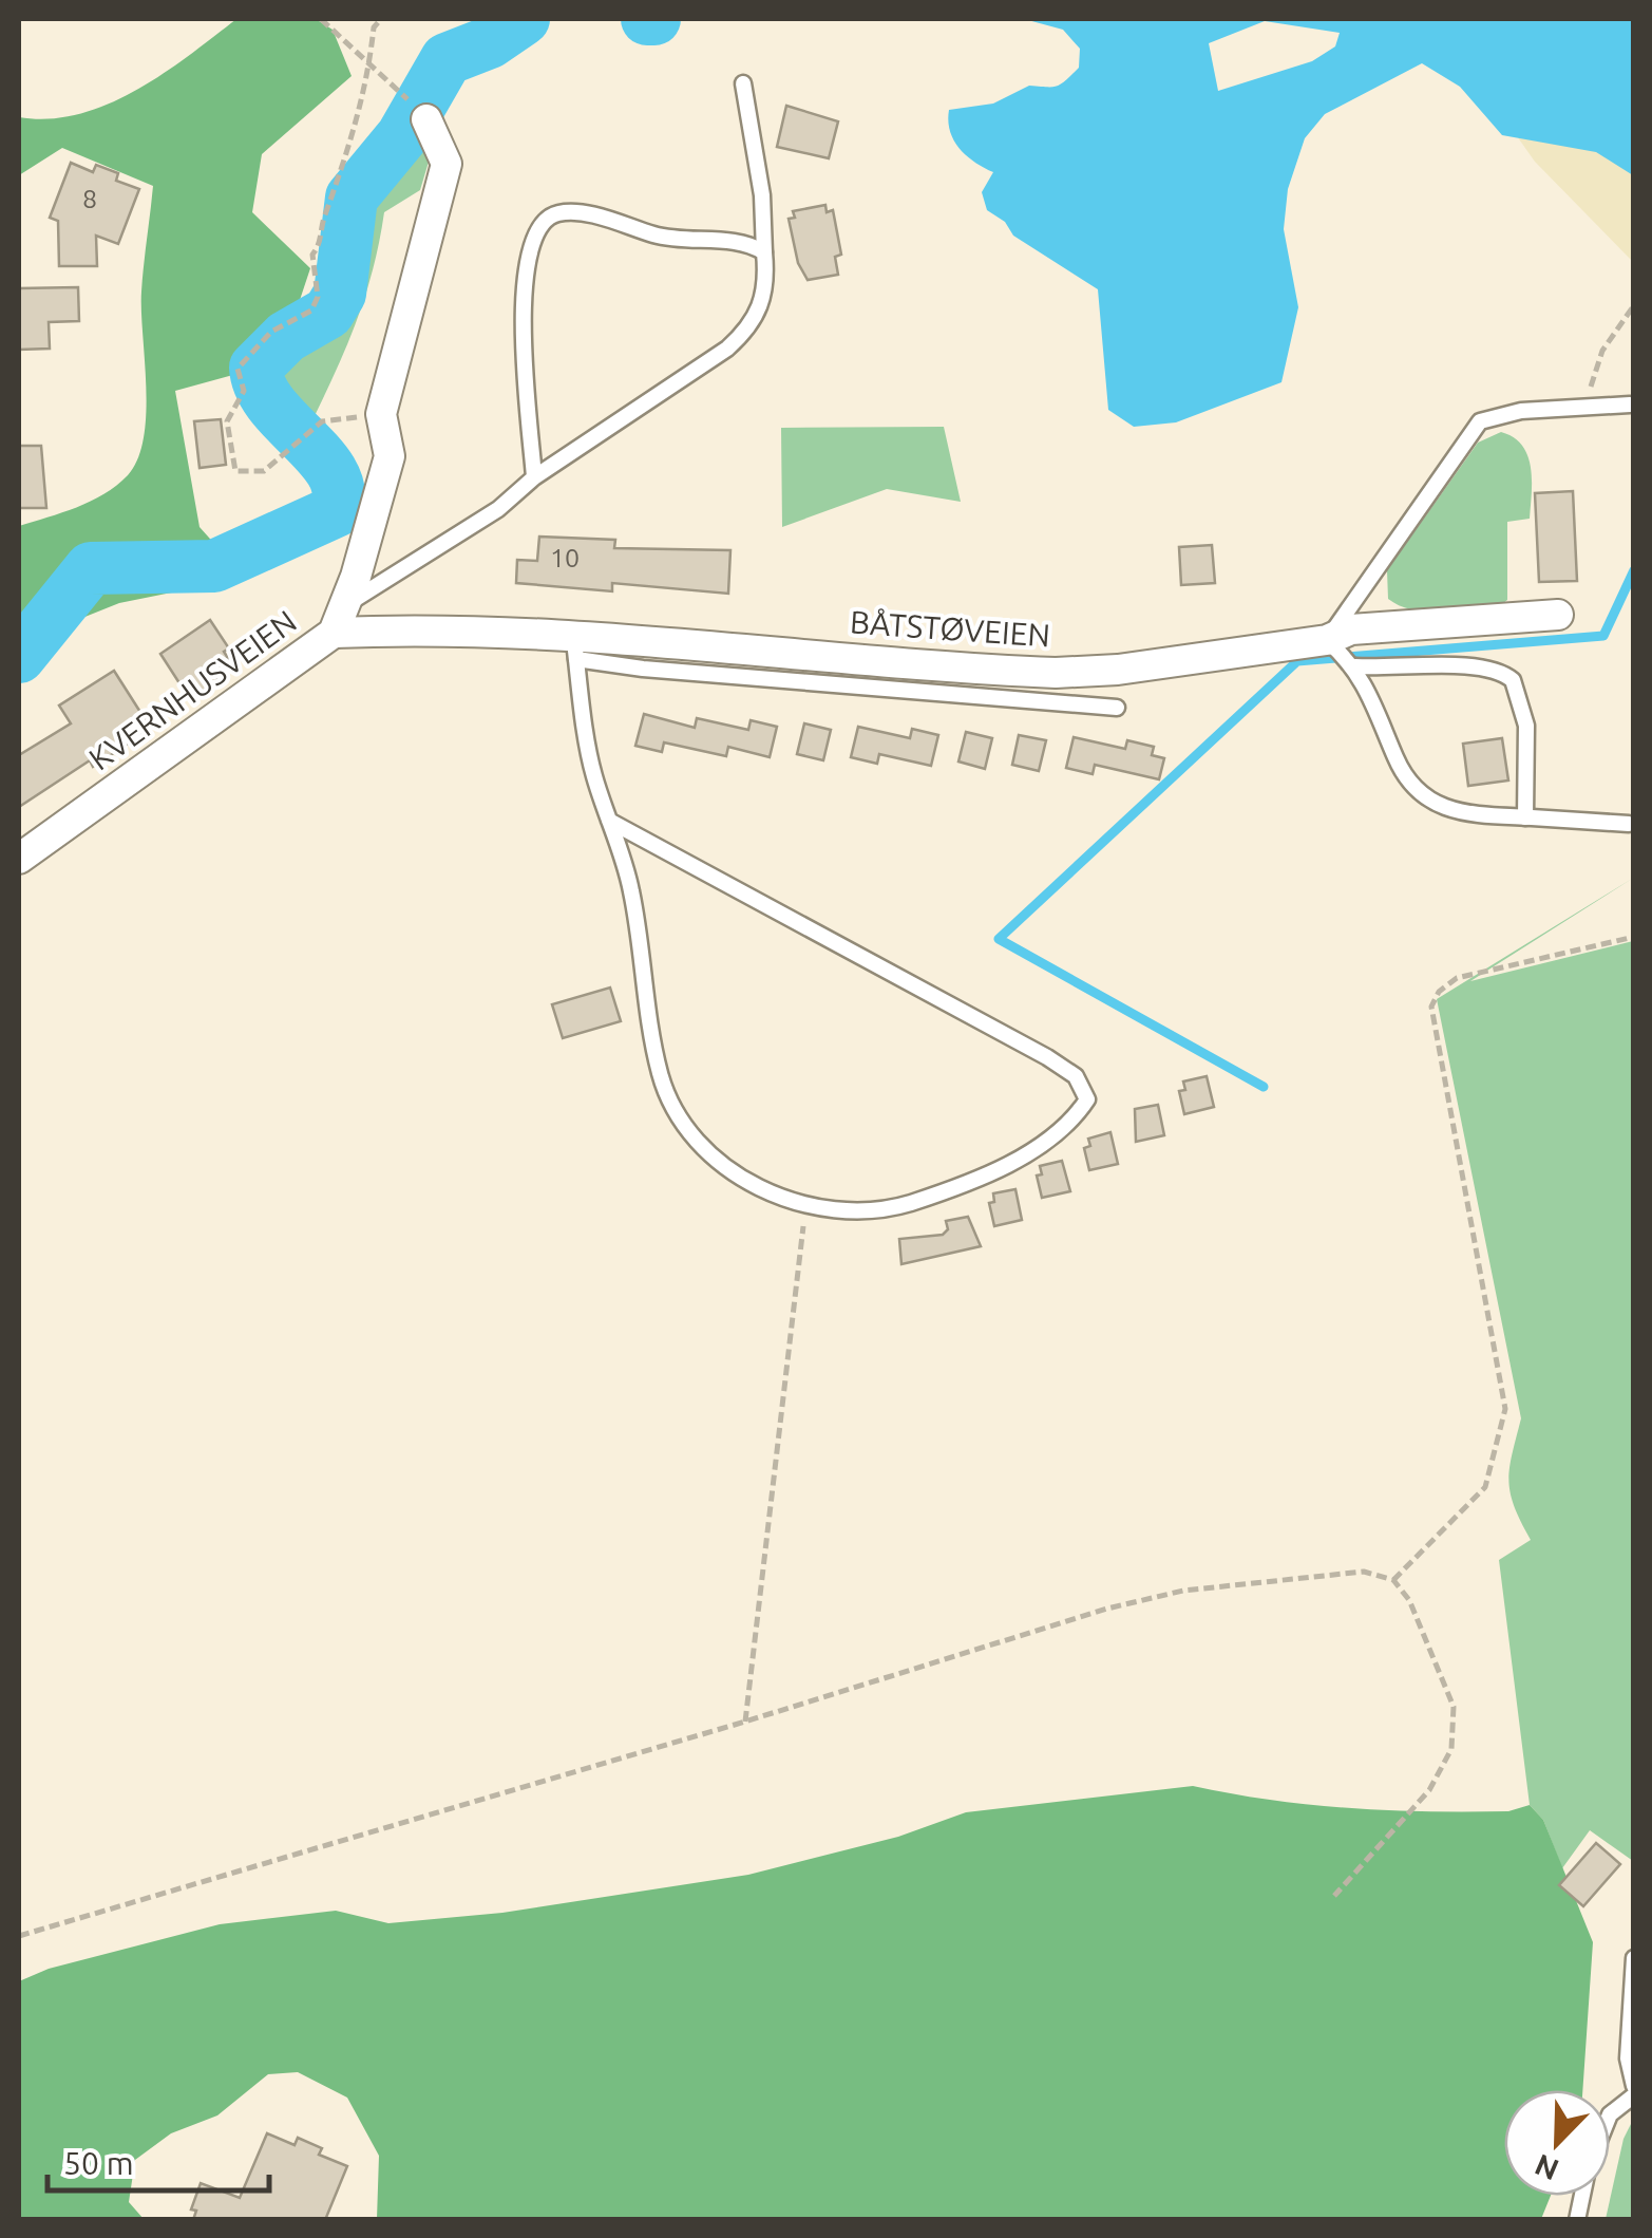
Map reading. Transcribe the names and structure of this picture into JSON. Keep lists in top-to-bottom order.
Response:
{
  "streets": {
    "street": ["BÅTSTØVEIEN", "KVERNHUSVEIEN"]
  },
  "crossings": [
    ["BÅTSTØVEIEN", "KVERNHUSVEIEN"]
  ],
  "house_numbers": ["8", "10"],
  "scale_bar": "50 m",
  "north": "bottom left"
}
